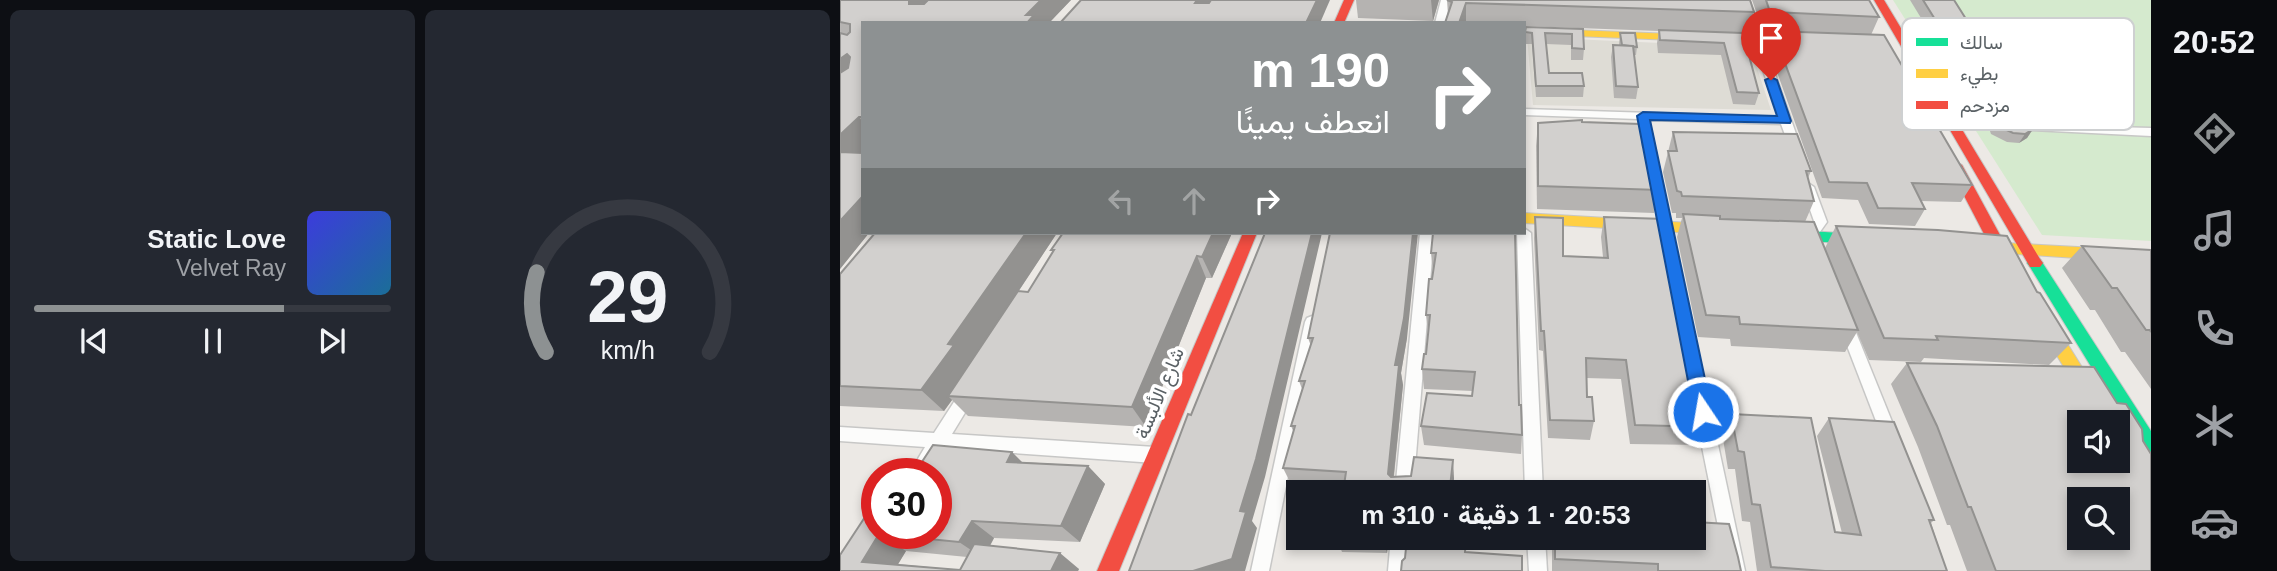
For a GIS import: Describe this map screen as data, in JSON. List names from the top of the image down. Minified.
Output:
{"streets":{"street":["شارع الألبسة"]},"legend":["سالك","بطيء","مزدحم"],"page":{"tabs":"20:52","turn":["190 m","انعطف يمينًا"],"song":["Static Love","Velvet Ray"],"limit":"30","trip":"20:53 · 1 دقيقة · 310 m","gauge":["29","km/h"]}}
